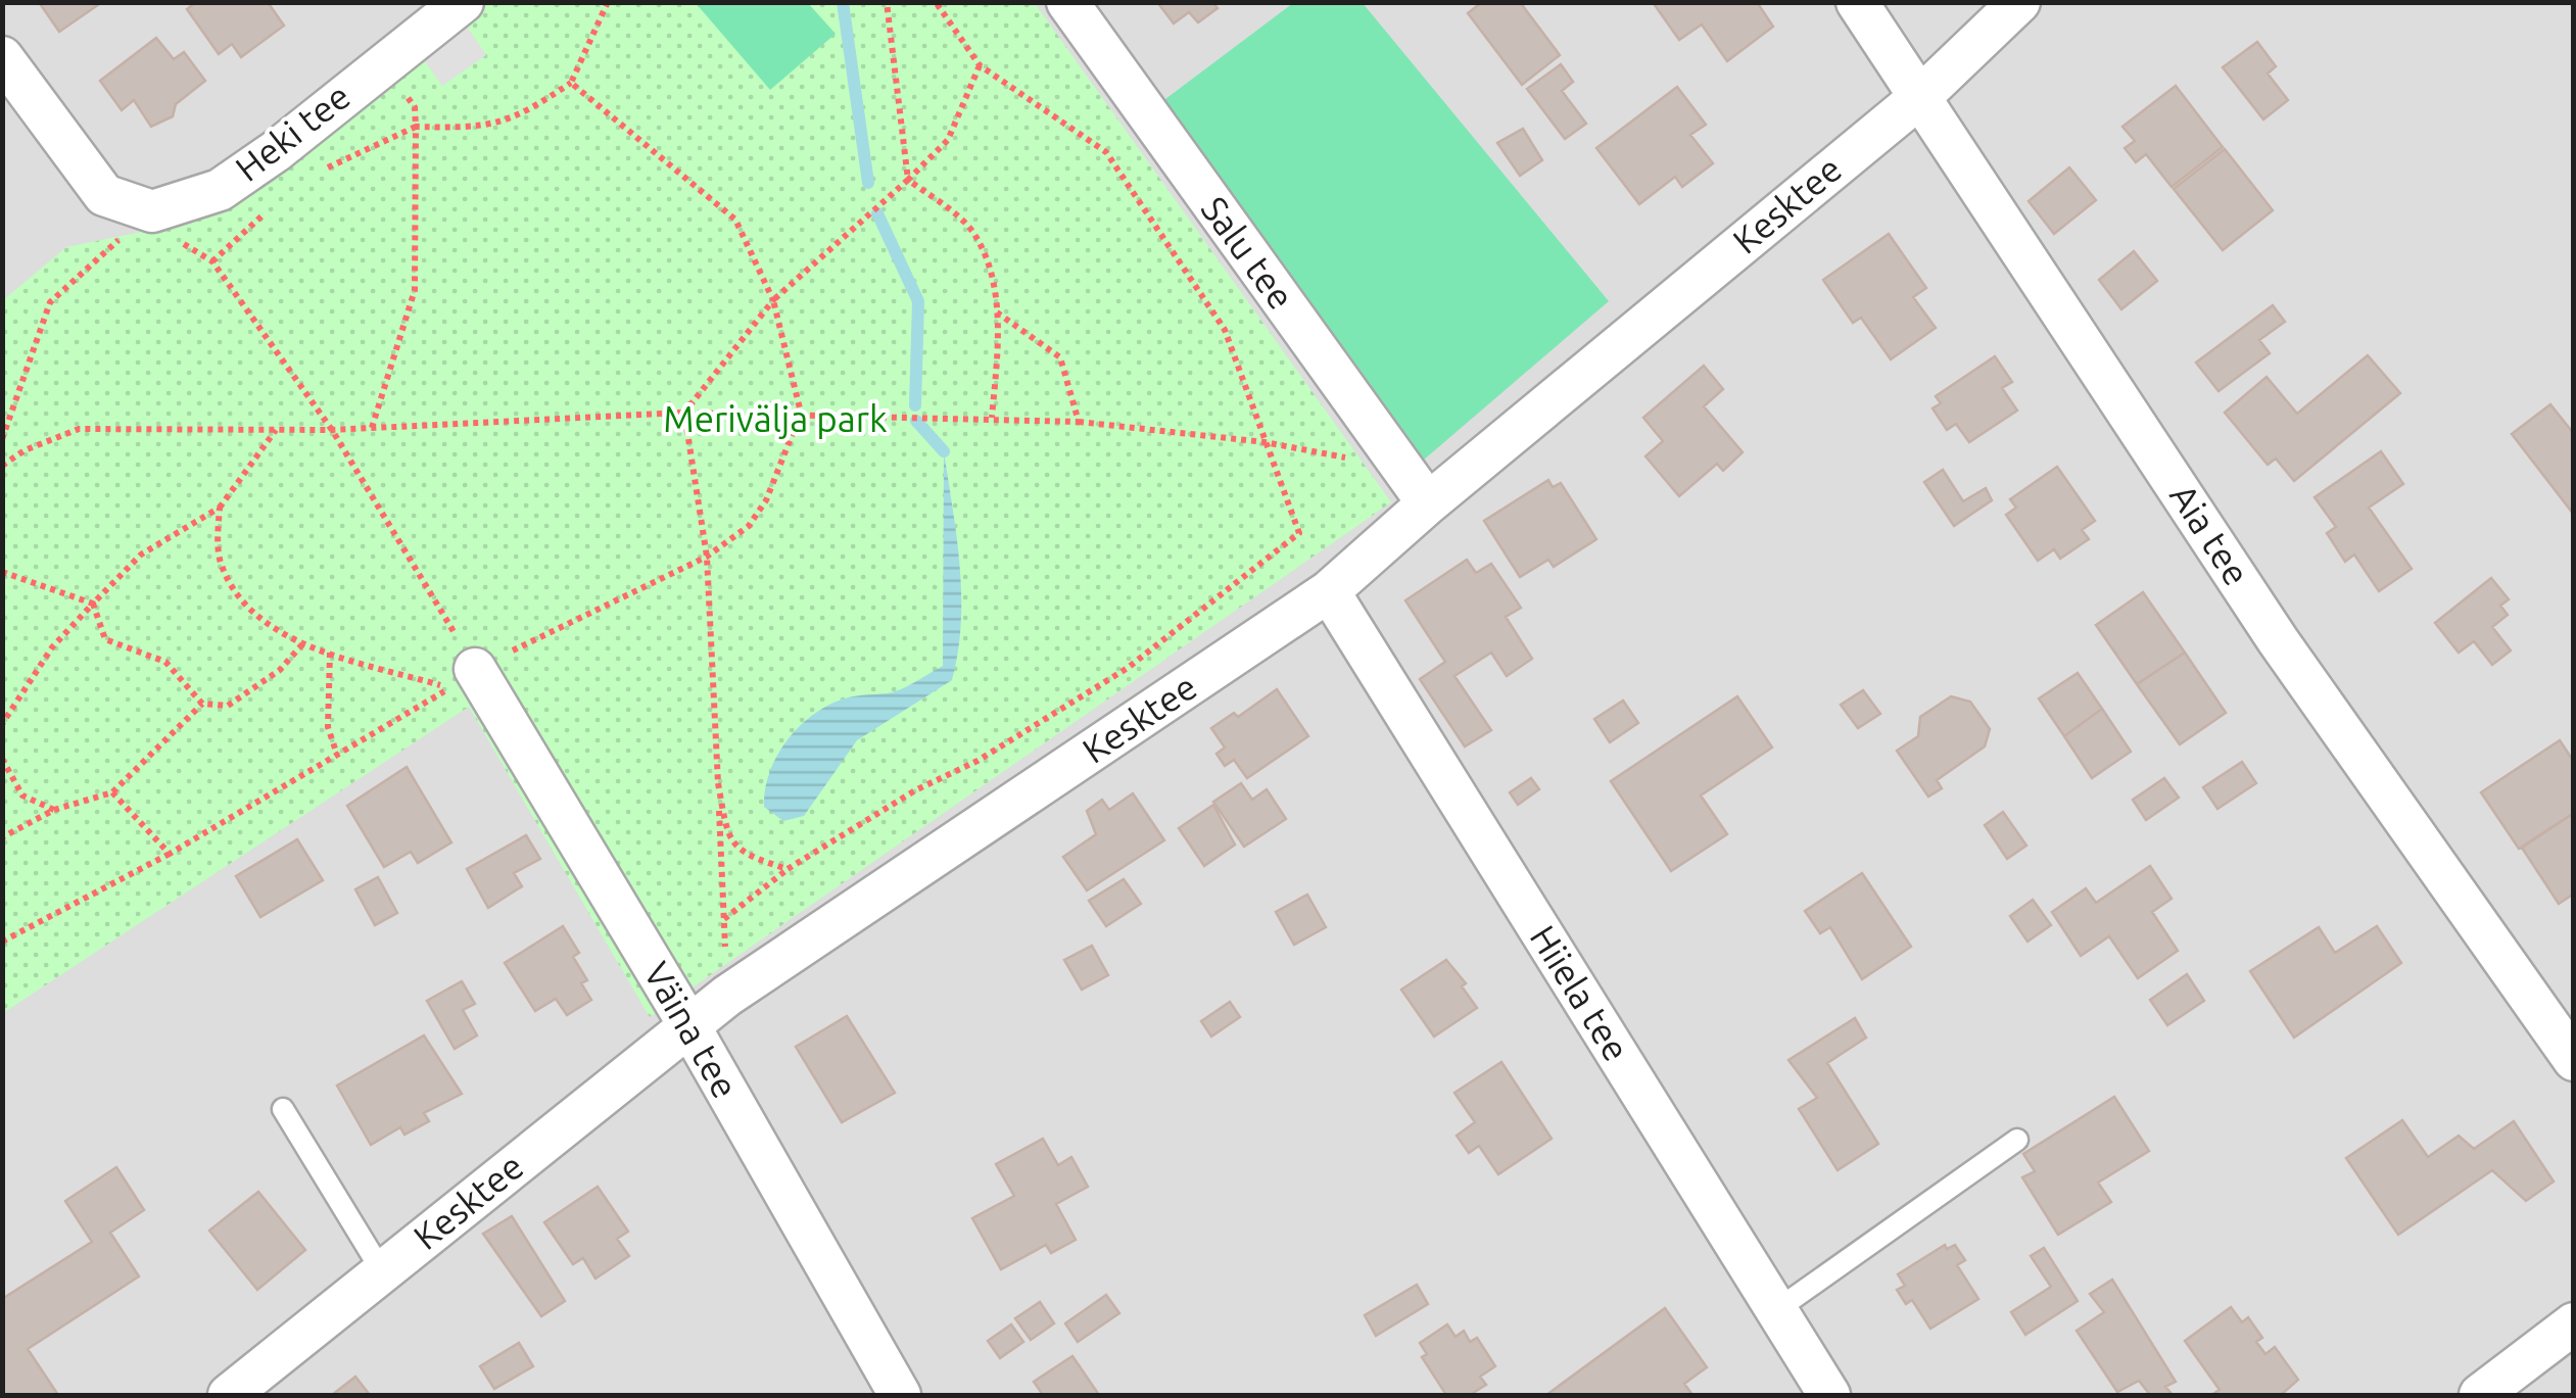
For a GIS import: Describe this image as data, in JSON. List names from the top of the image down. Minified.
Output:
{"streets":{"street":["Heki tee","Kesktee","Salu tee","Aia tee","Hiiela tee","Väina tee"]},"crossings":[["Kesktee","Salu tee"],["Kesktee","Aia tee"],["Kesktee","Hiiela tee"],["Kesktee","Väina tee"]],"parks":["Merivälja park"]}
